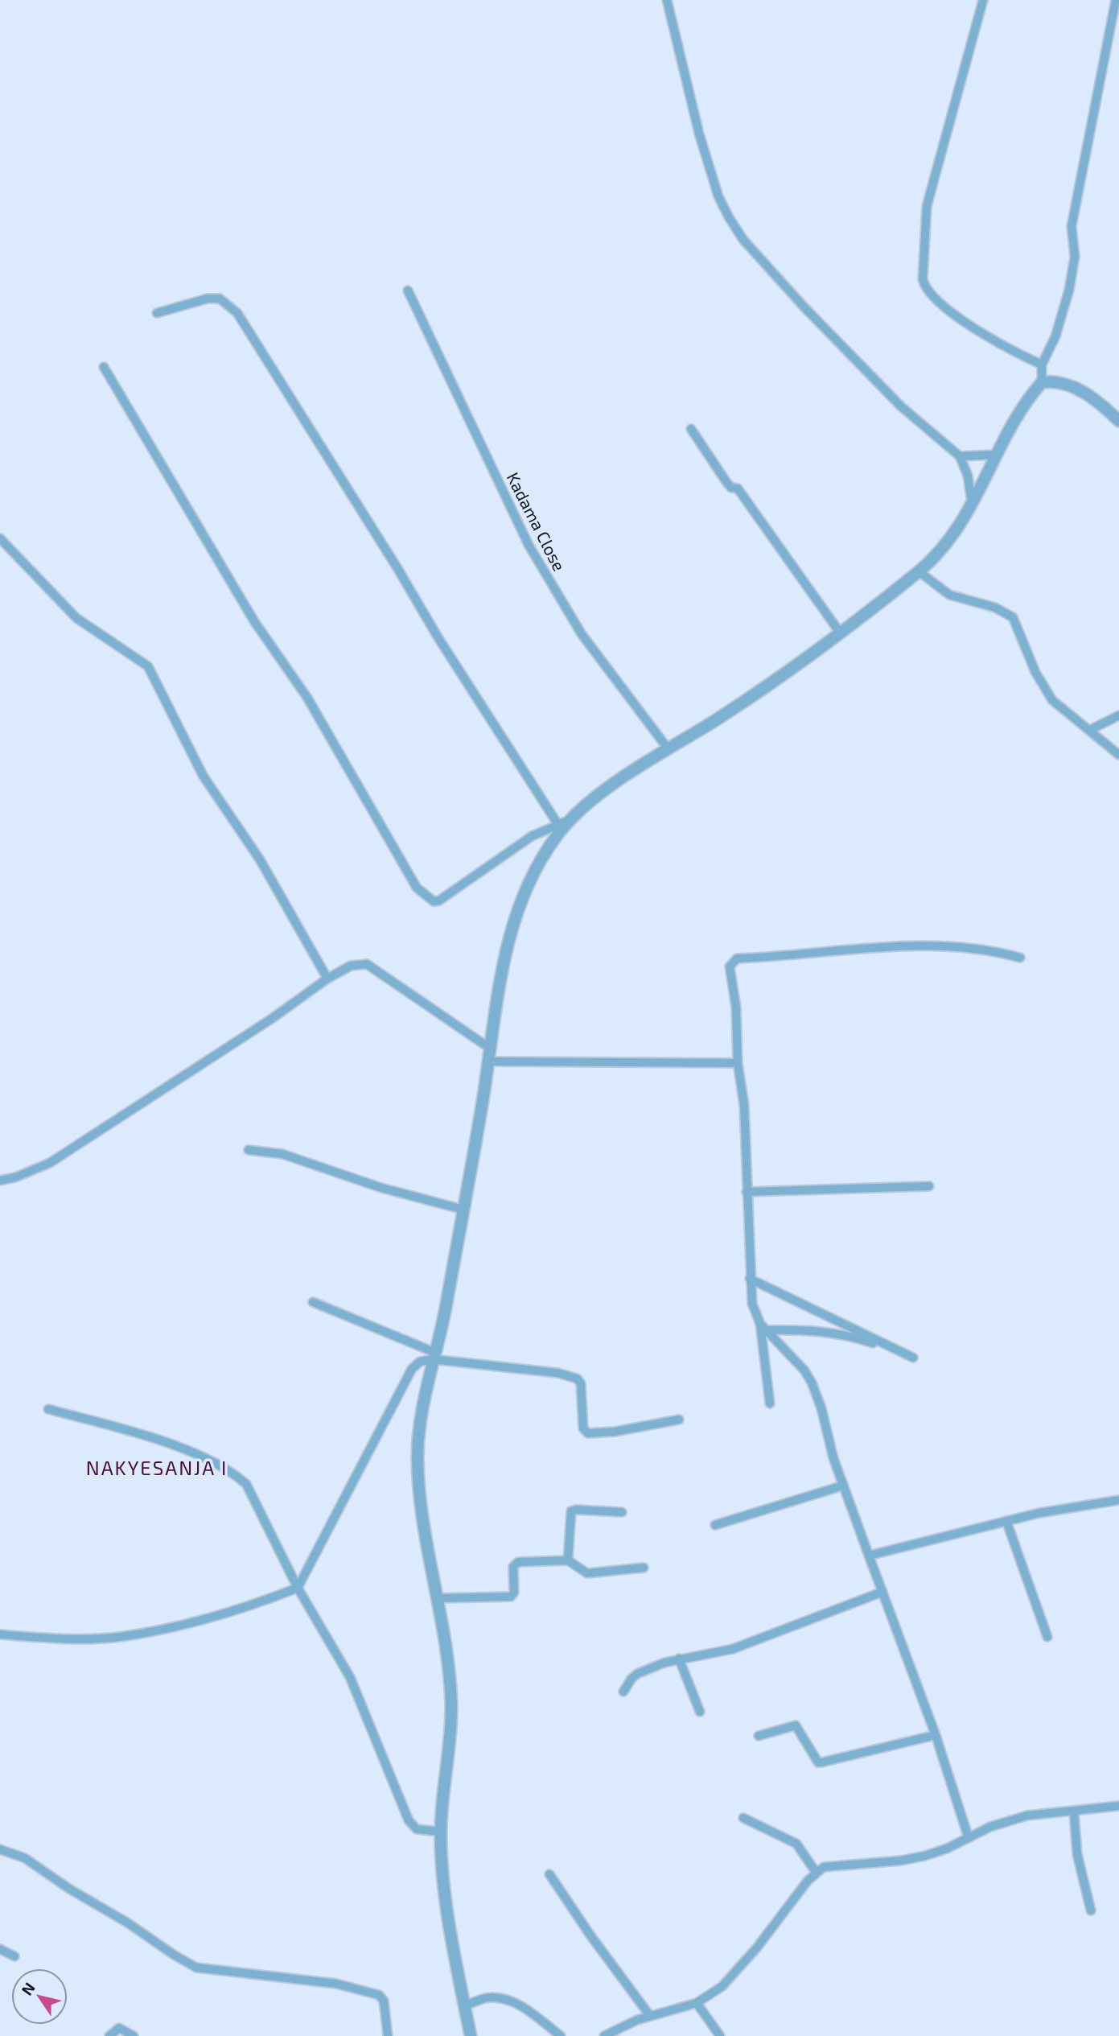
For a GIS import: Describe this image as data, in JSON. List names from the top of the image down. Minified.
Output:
{"streets":{"street":["Kadama Close"]},"districts":["NAKYESANJA I"],"north":"top left"}
